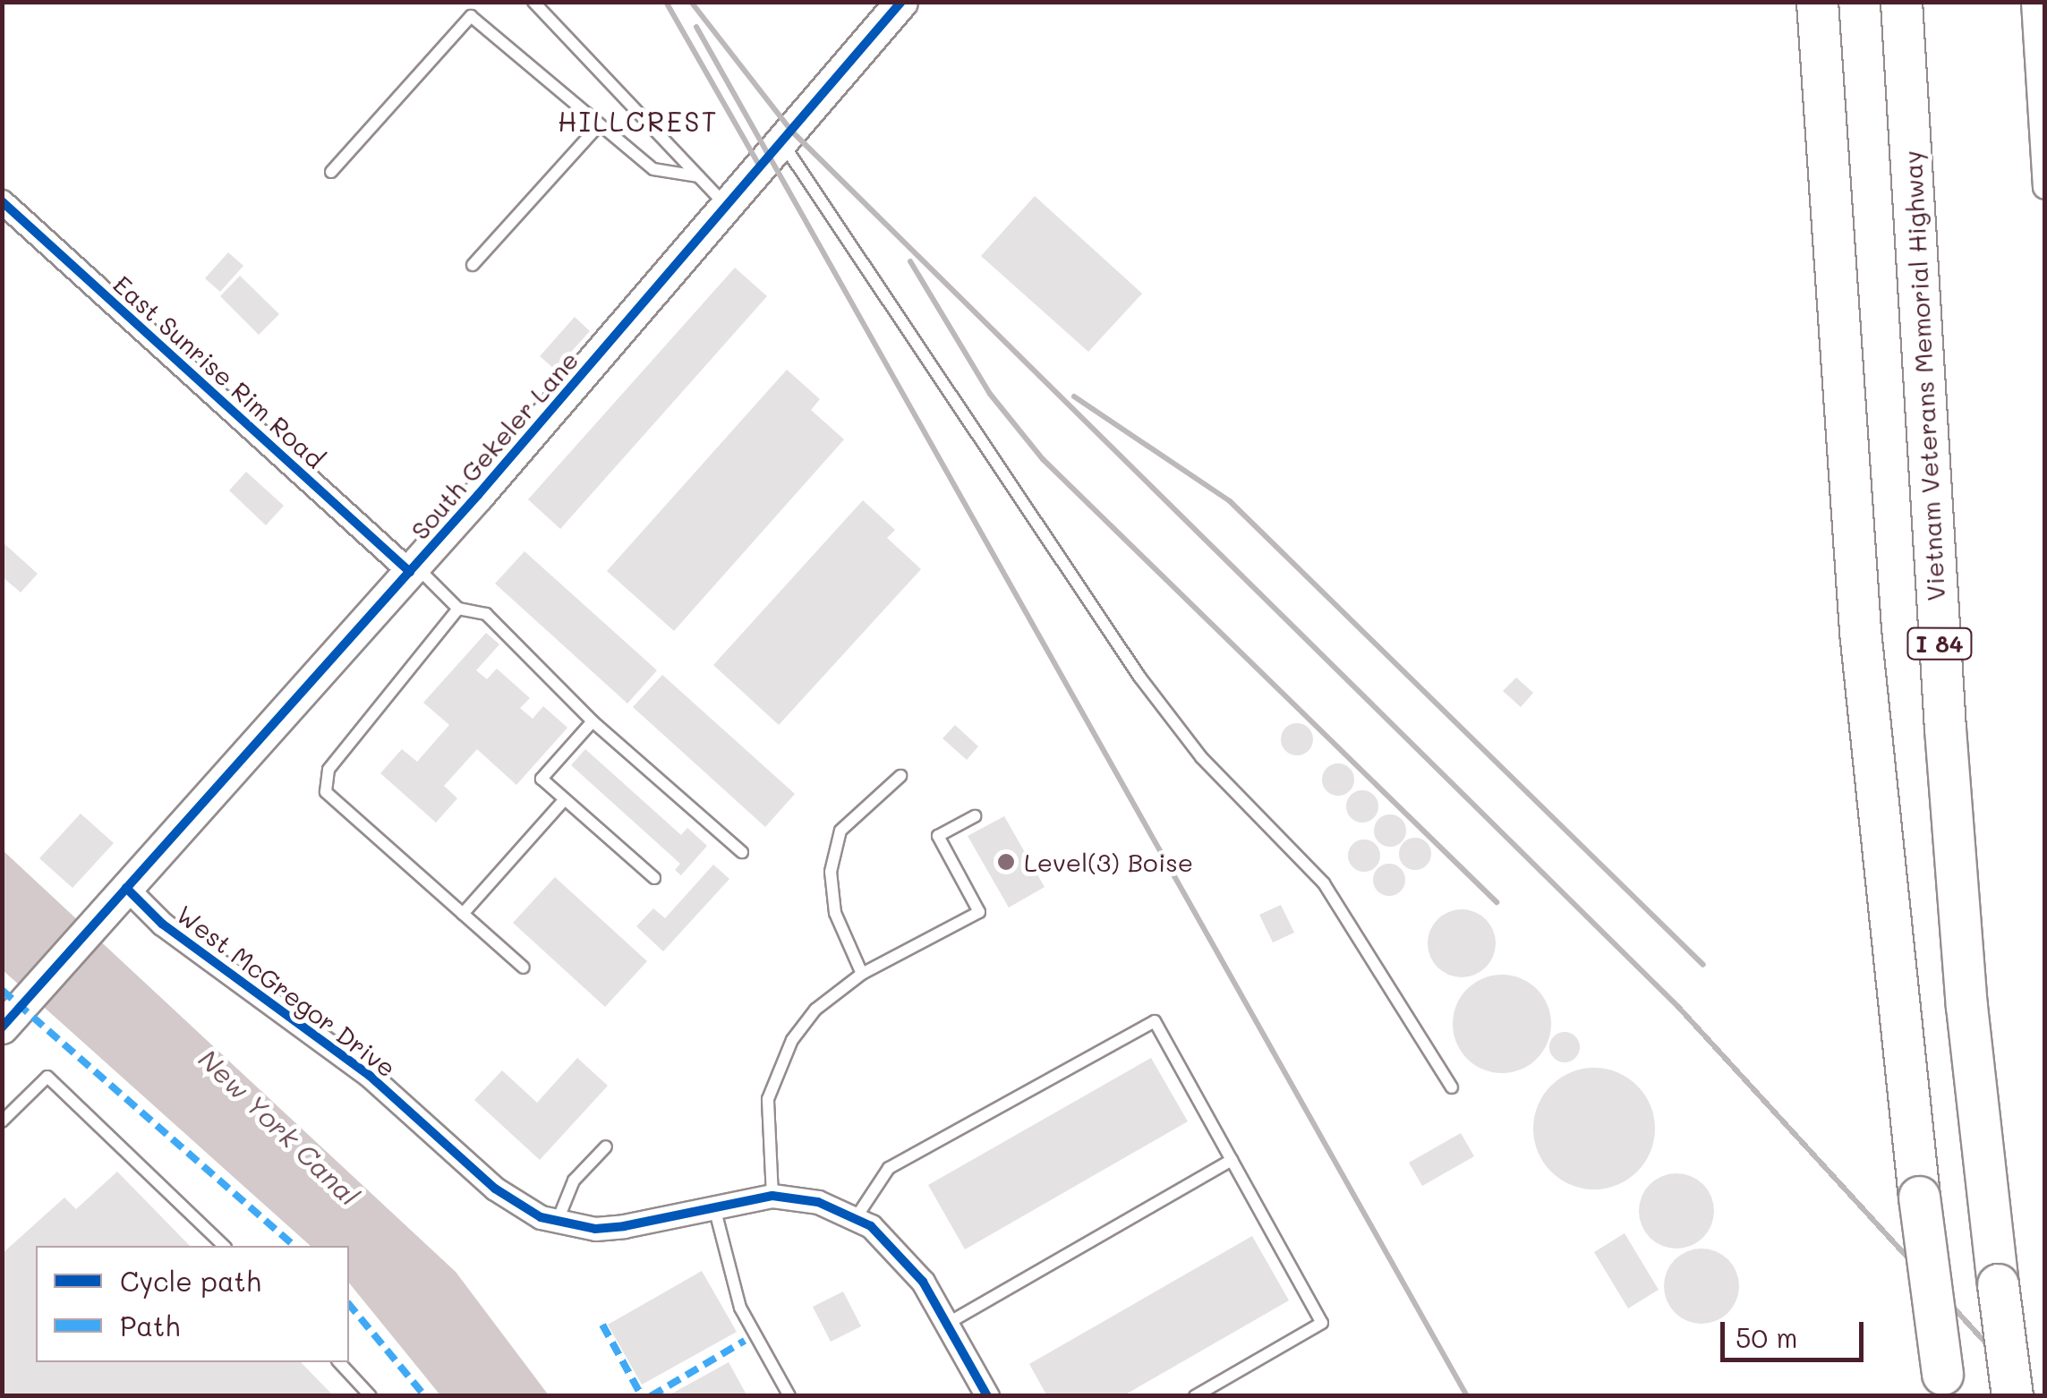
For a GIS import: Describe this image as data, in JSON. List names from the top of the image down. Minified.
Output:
{"streets":{"highway":["Vietnam Veterans Memorial Highway","I 84"],"street":["East Sunrise Rim Road","South Gekeler Lane","West McGregor Drive"]},"crossings":[["East Sunrise Rim Road","South Gekeler Lane"],["South Gekeler Lane","West McGregor Drive"]],"districts":["HILLCREST"],"water":["New York Canal"],"places":["Level(3) Boise"],"legend":["Cycle path","Path"],"scale_bar":"50 m"}
